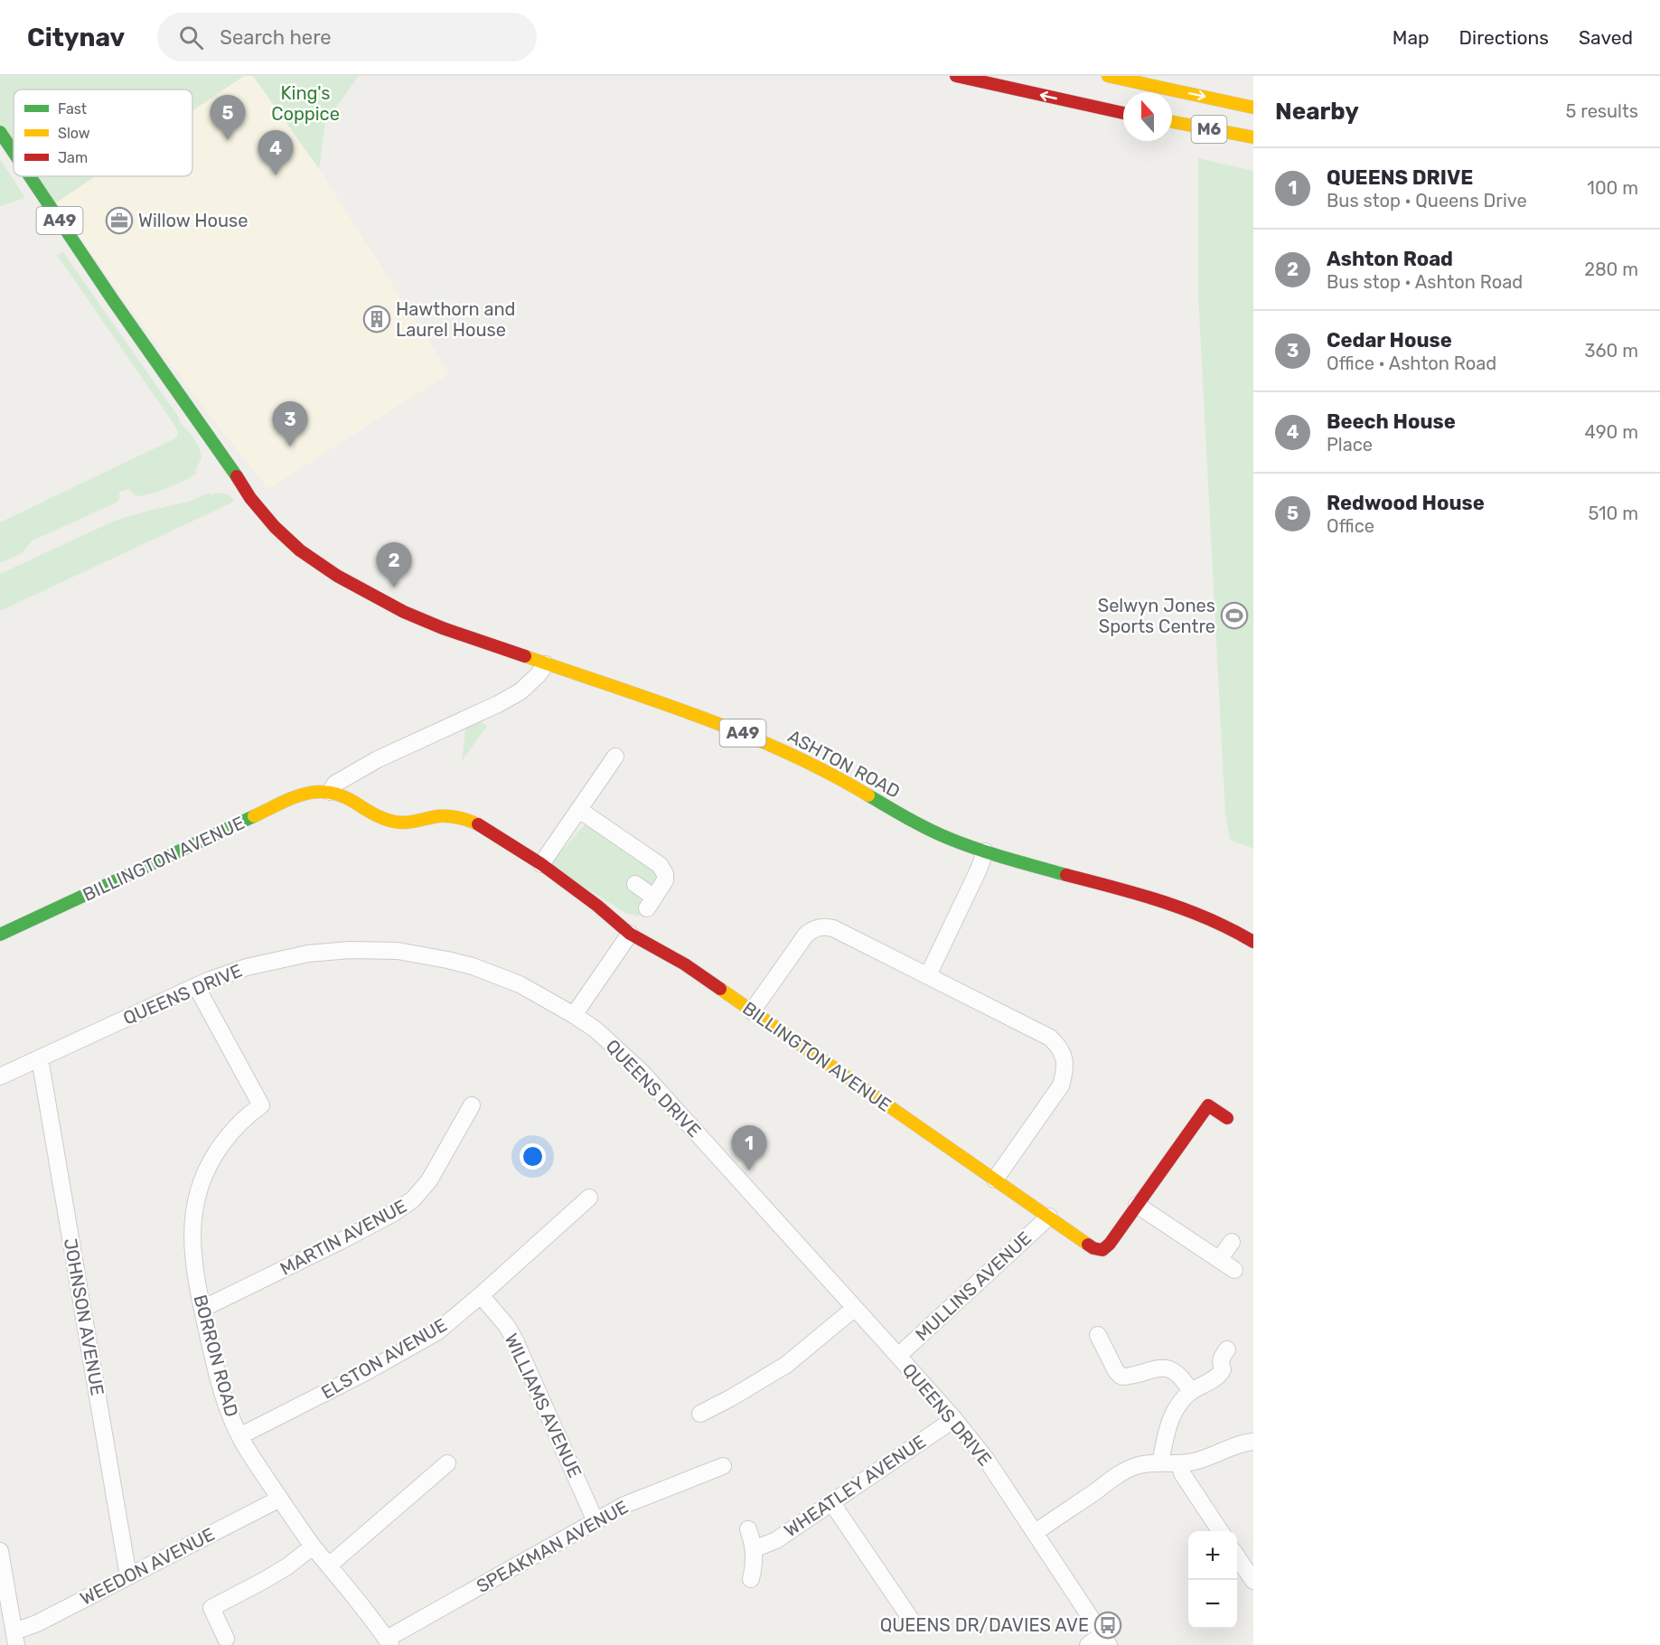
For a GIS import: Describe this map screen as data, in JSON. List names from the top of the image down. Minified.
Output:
{"streets":{"main road":["M6","A49","ASHTON ROAD","BILLINGTON AVENUE"],"street":["QUEENS DRIVE","MARTIN AVENUE","MULLINS AVENUE","JOHNSON AVENUE","BORRON ROAD","ELSTON AVENUE","WILLIAMS AVENUE","WHEATLEY AVENUE","SPEAKMAN AVENUE","WEEDON AVENUE"]},"crossings":[["BILLINGTON AVENUE","MULLINS AVENUE"],["QUEENS DRIVE","MULLINS AVENUE"],["QUEENS DRIVE","JOHNSON AVENUE"],["QUEENS DRIVE","BORRON ROAD"],["QUEENS DRIVE","WHEATLEY AVENUE"],["MARTIN AVENUE","BORRON ROAD"],["JOHNSON AVENUE","WEEDON AVENUE"],["BORRON ROAD","ELSTON AVENUE"],["BORRON ROAD","SPEAKMAN AVENUE"],["BORRON ROAD","WEEDON AVENUE"],["ELSTON AVENUE","WILLIAMS AVENUE"],["WILLIAMS AVENUE","SPEAKMAN AVENUE"]],"parks":["King's Coppice"],"places":{"office":["Willow House"],"building":["Hawthorn and Laurel House"],"sports":["Selwyn Jones Sports Centre"],"bus stop":["QUEENS DR/DAVIES AVE"]},"legend":["Fast","Slow","Jam"],"north":"top","page":{"header":"Citynav","search":"Search here","nav":["Map","Directions","Saved"],"heading":["Nearby","5 results"],"pins":["5","4","3","2","1"],"list":[{"mark":"1","name":"QUEENS DRIVE","note":"Bus stop · Queens Drive","value":"100 m"},{"mark":"2","name":"Ashton Road","note":"Bus stop · Ashton Road","value":"280 m"},{"mark":"3","name":"Cedar House","note":"Office · Ashton Road","value":"360 m"},{"mark":"4","name":"Beech House","note":"Place","value":"490 m"},{"mark":"5","name":"Redwood House","note":"Office","value":"510 m"}],"map_buttons":["+","−"]}}
